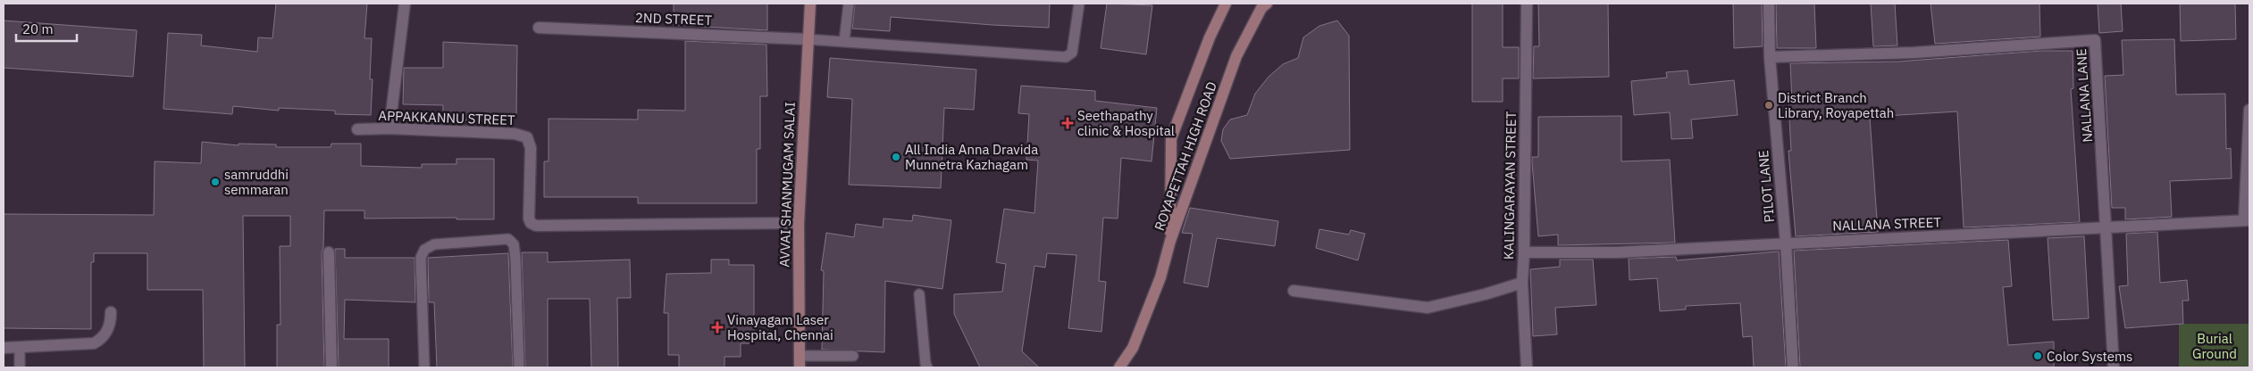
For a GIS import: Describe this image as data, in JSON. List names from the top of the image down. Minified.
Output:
{"streets":{"main road":["ROYAPETTAH HIGH ROAD","AVVAI SHANMUGAM SALAI"],"street":["2ND STREET","NALLANA LANE","APPAKKANNU STREET","KALINGARAYAN STREET","PILOT LANE","NALLANA STREET"]},"crossings":[["2ND STREET","AVVAI SHANMUGAM SALAI"],["NALLANA LANE","PILOT LANE"],["NALLANA LANE","NALLANA STREET"],["APPAKKANNU STREET","AVVAI SHANMUGAM SALAI"],["KALINGARAYAN STREET","NALLANA STREET"],["PILOT LANE","NALLANA STREET"]],"parks":["Burial Ground"],"places":{"other":["District Branch Library, Royapettah","All India Anna Dravida Munnetra Kazhagam","samruddhi semmaran","Color Systems"],"health":["Seethapathy clinic & Hospital","Vinayagam Laser Hospital, Chennai"]},"scale_bar":"20 m"}
